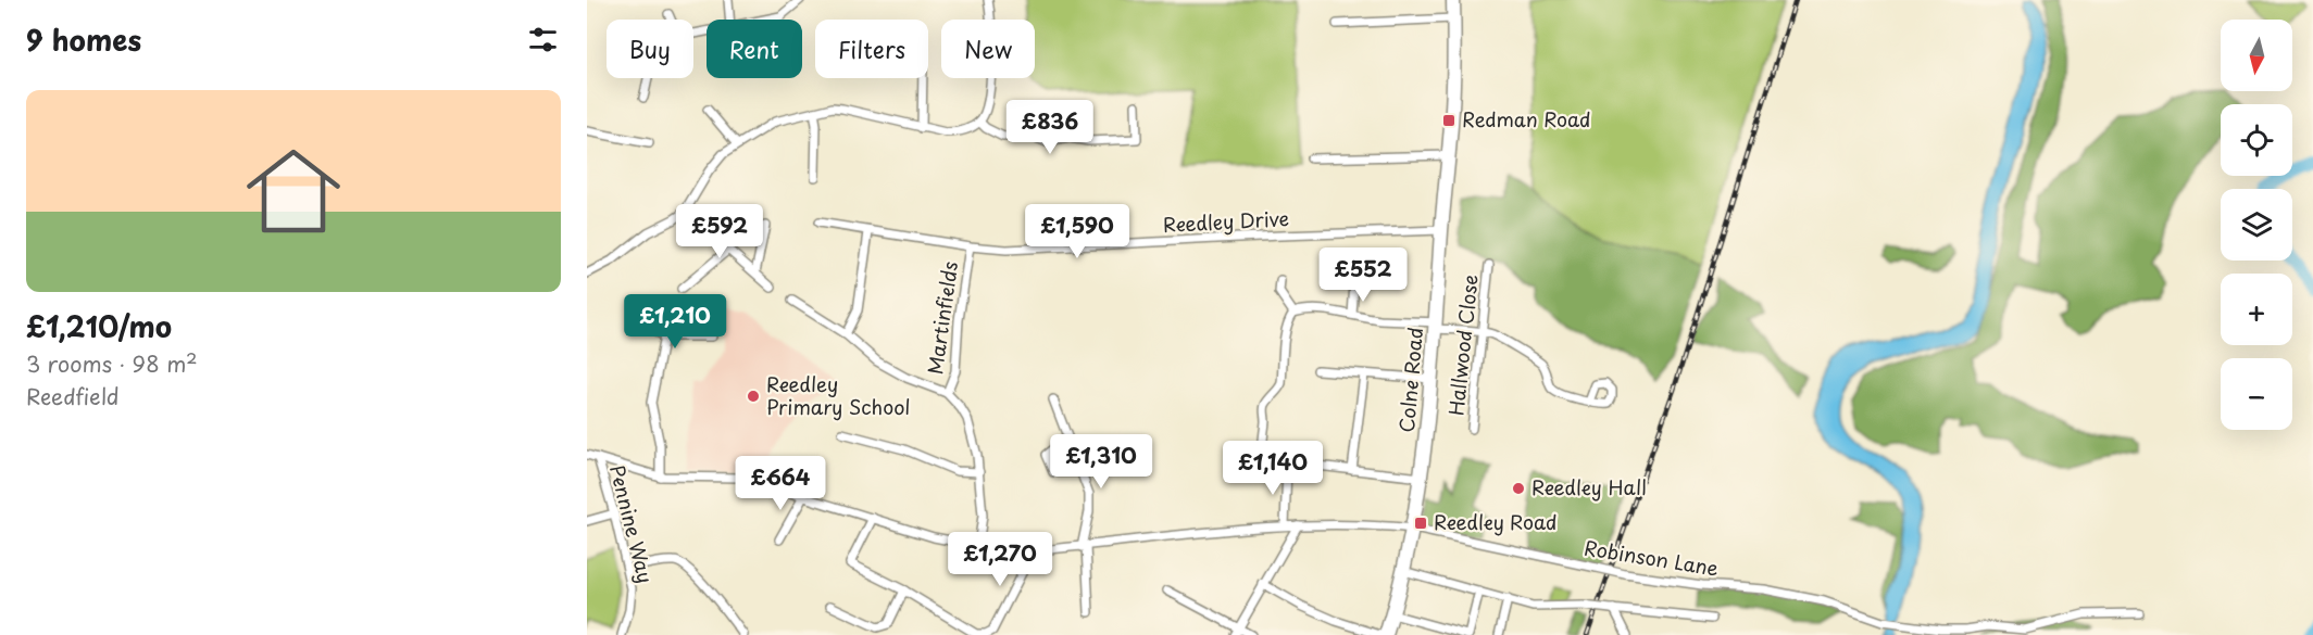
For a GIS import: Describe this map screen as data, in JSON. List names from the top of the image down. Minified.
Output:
{"streets":{"highway":["Colne Road"],"street":["Reedley Drive","Martinfields","Hallwood Close","Pennine Way","Robinson Lane"]},"crossings":[["Reedley Drive","Martinfields"],["Reedley Drive","Colne Road"],["Colne Road","Robinson Lane"]],"places":{"transit":["Redman Road","Reedley Road"],"other":["Reedley Primary School","Reedley Hall"]},"north":"bottom","page":{"heading":"9 homes","map_buttons":["+","−"],"chip":["Buy","Rent","Filters","New"],"list":[{"name":"£1,210/mo","note":"3 rooms · 98 m² · Reedfield"}],"price":["£836","£592","£1,590","£552","£1,210","£1,310","£1,140","£664","£1,270"]}}
